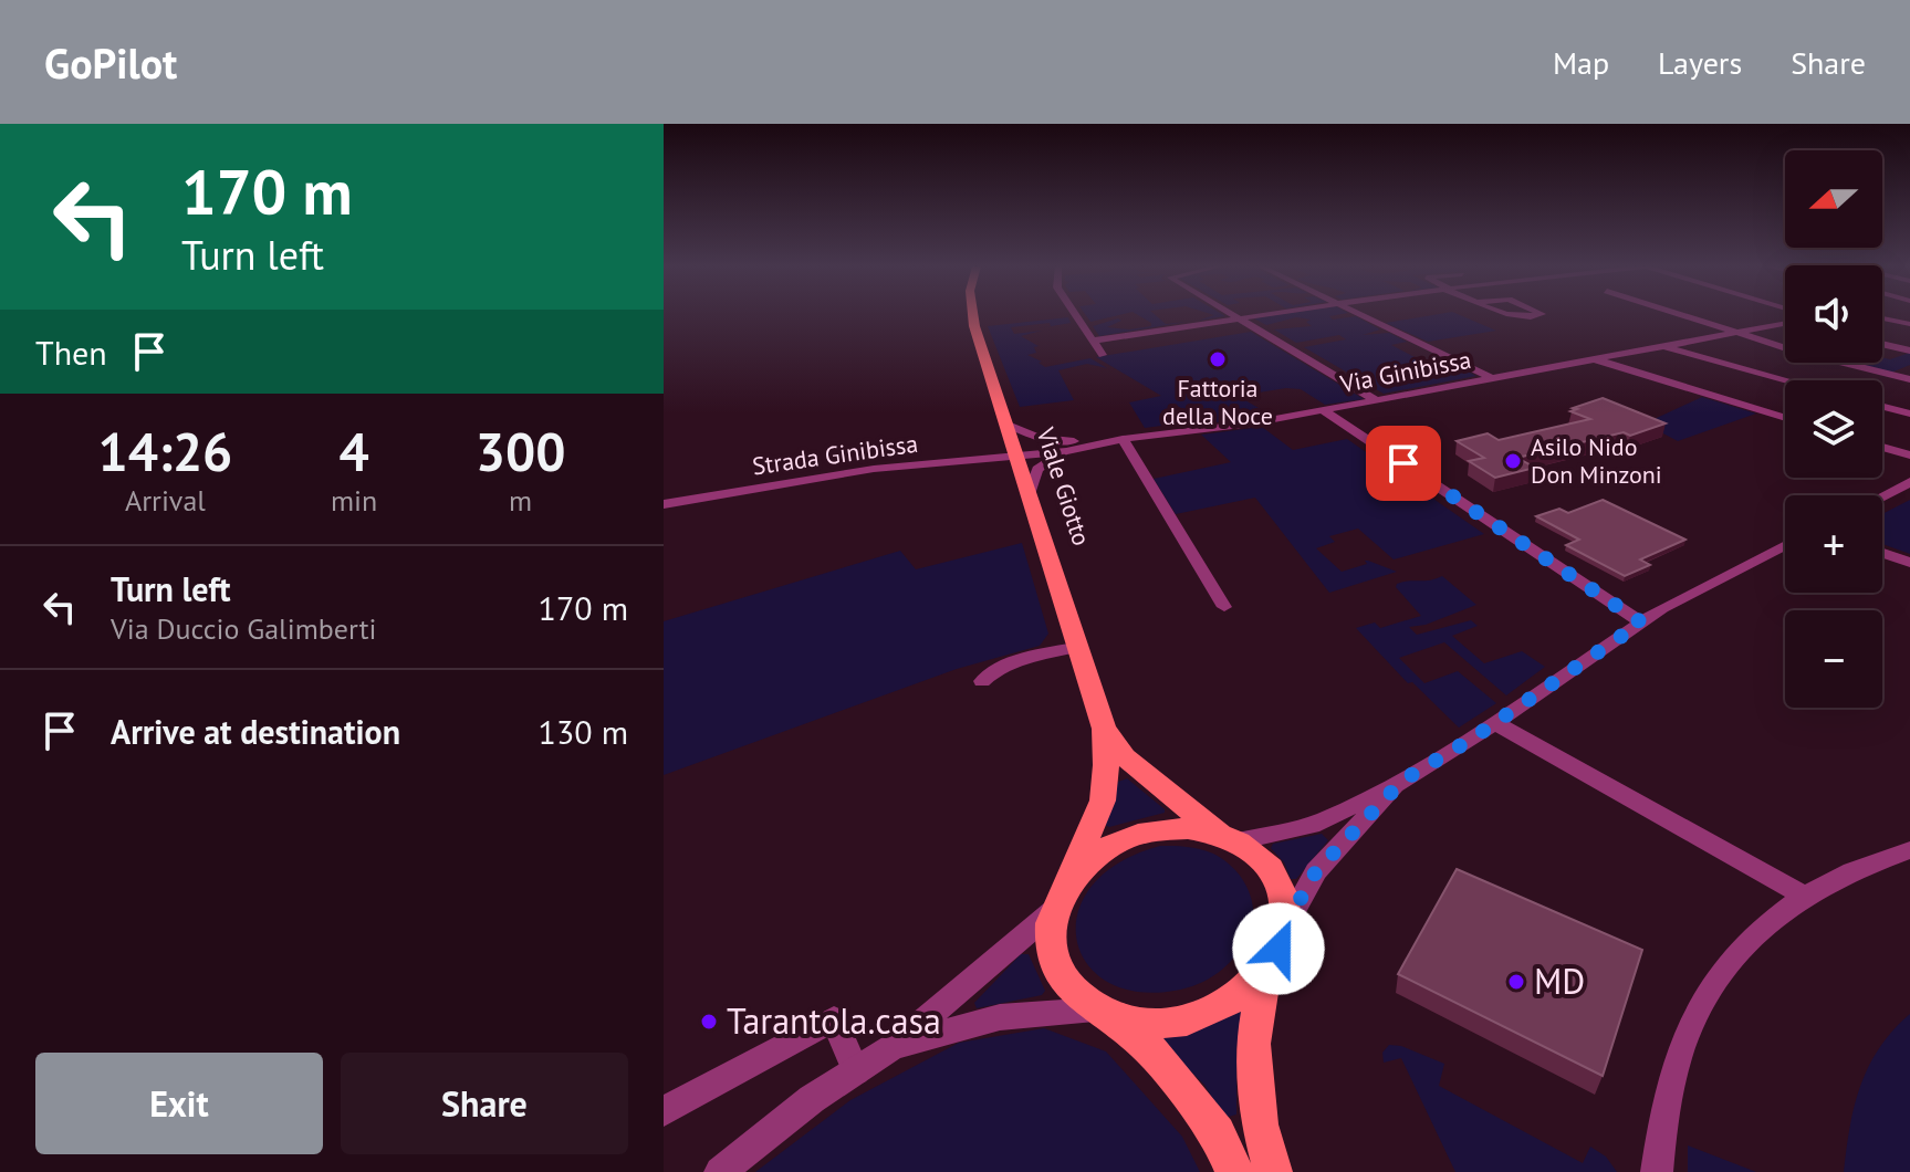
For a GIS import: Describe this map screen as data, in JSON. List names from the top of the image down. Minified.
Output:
{"streets":{"main road":["Viale Giotto"],"street":["Via Ginibissa","Strada Ginibissa"]},"crossings":[["Via Ginibissa","Strada Ginibissa"],["Via Ginibissa","Viale Giotto"],["Strada Ginibissa","Viale Giotto"]],"places":["Fattoria della Noce","Asilo Nido Don Minzoni","MD","Tarantola.casa"],"north":"left","page":{"header":"GoPilot","nav":["Map","Layers","Share"],"turn":["170 m","Turn left"],"map_buttons":["+","−"],"then":"Then","eta":["14:26","Arrival","4","min","300","m"],"list":[{"name":"Turn left","note":"Via Duccio Galimberti","value":"170 m"},{"name":"Arrive at destination","value":"130 m"}],"buttons":["Exit","Share"]}}
